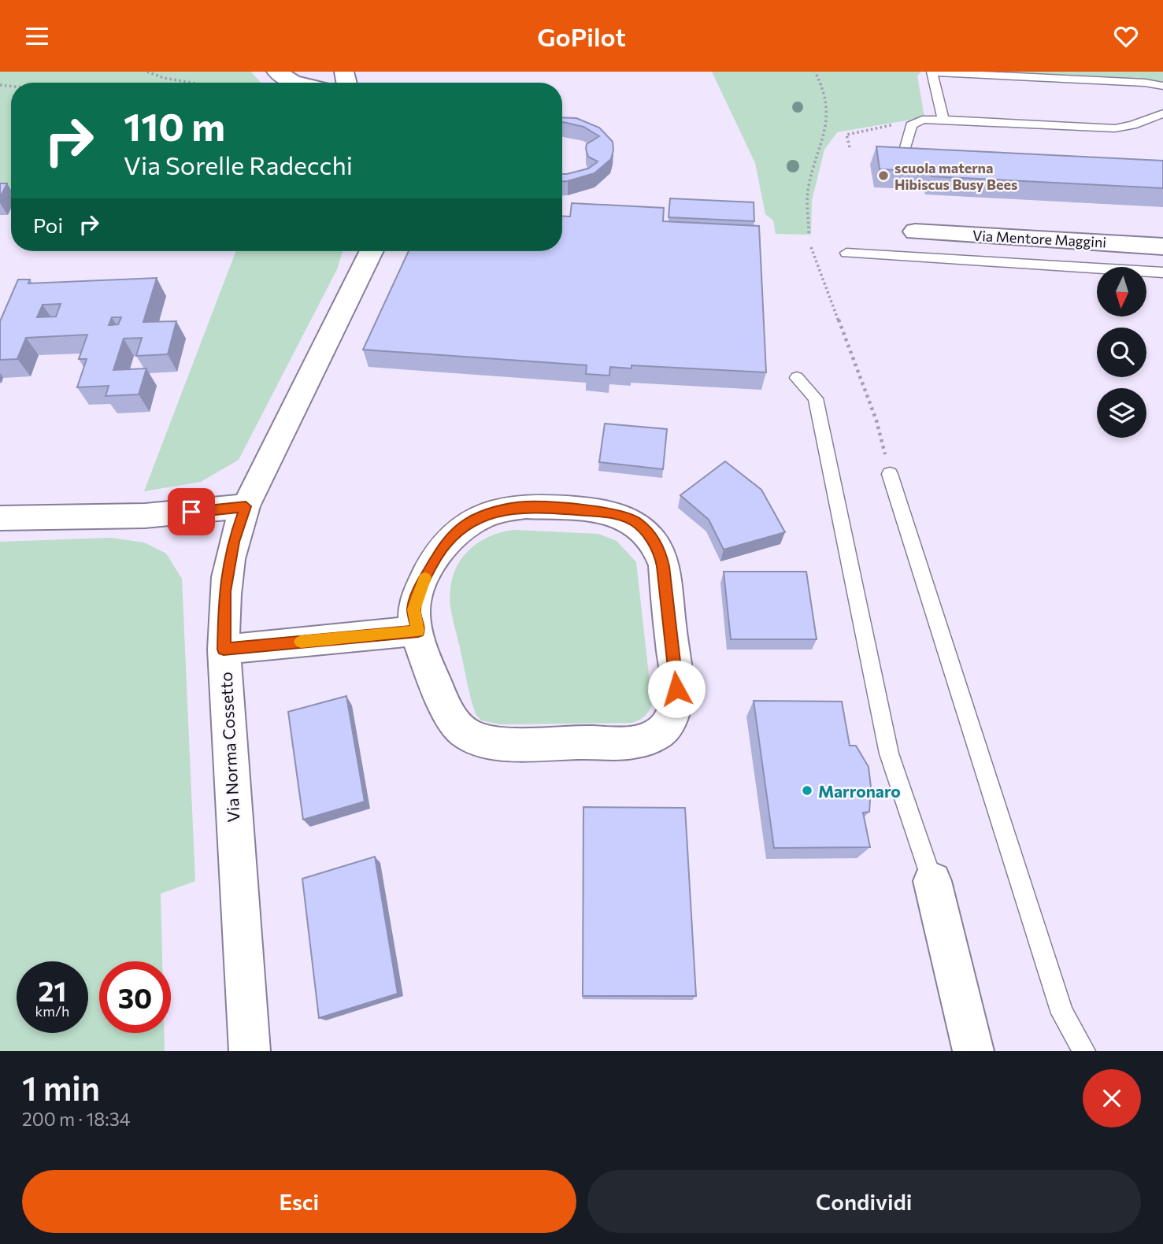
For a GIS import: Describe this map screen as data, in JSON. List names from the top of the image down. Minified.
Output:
{"streets":{"street":["Via Mentore Maggini","Via Norma Cossetto"]},"places":["scuola materna Hibiscus Busy Bees","Marronaro"],"north":"bottom","page":{"header":"GoPilot","turn":["110 m","Via Sorelle Radecchi"],"then":"Poi","speed":"21 km/h","limit":"30","heading":["1 min","200 m · 18:34"],"buttons":["Esci","Condividi"]}}
